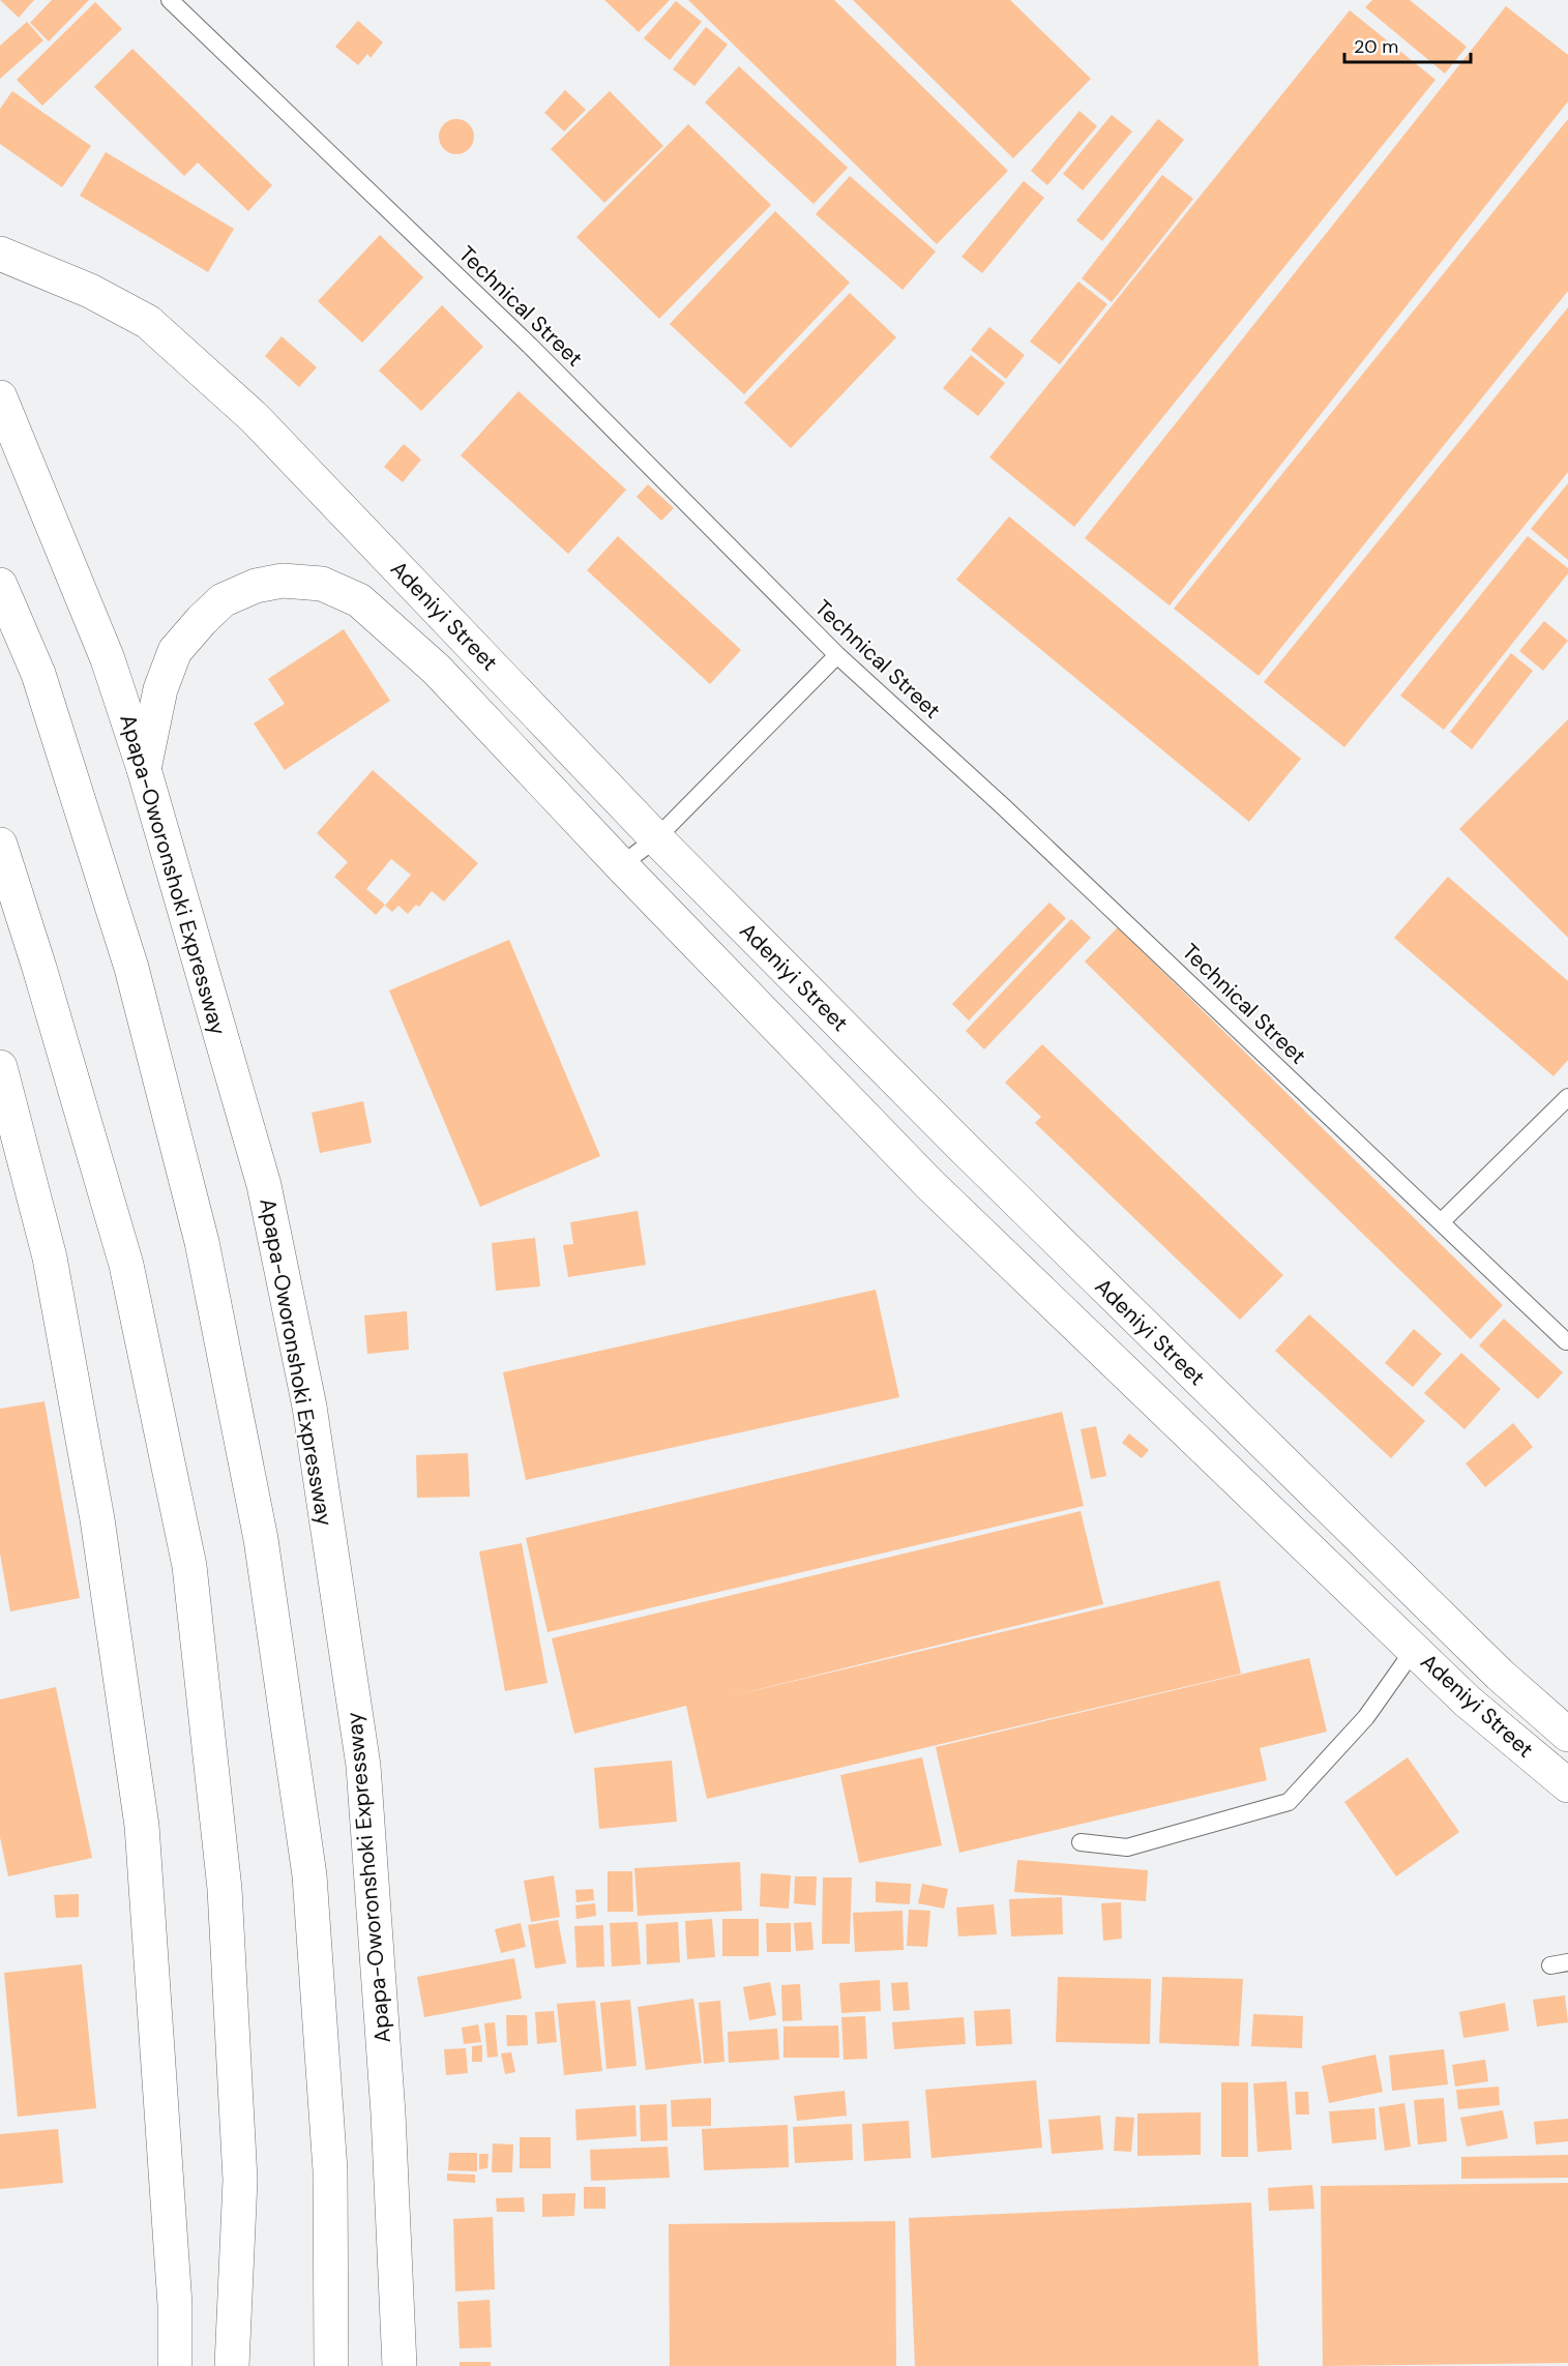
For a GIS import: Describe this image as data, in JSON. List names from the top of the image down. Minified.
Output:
{"streets":{"main road":["Adeniyi Street","Apapa-Oworonshoki Expressway"],"lane":["Technical Street"]},"crossings":[["Adeniyi Street","Apapa-Oworonshoki Expressway"]],"scale_bar":"20 m"}
